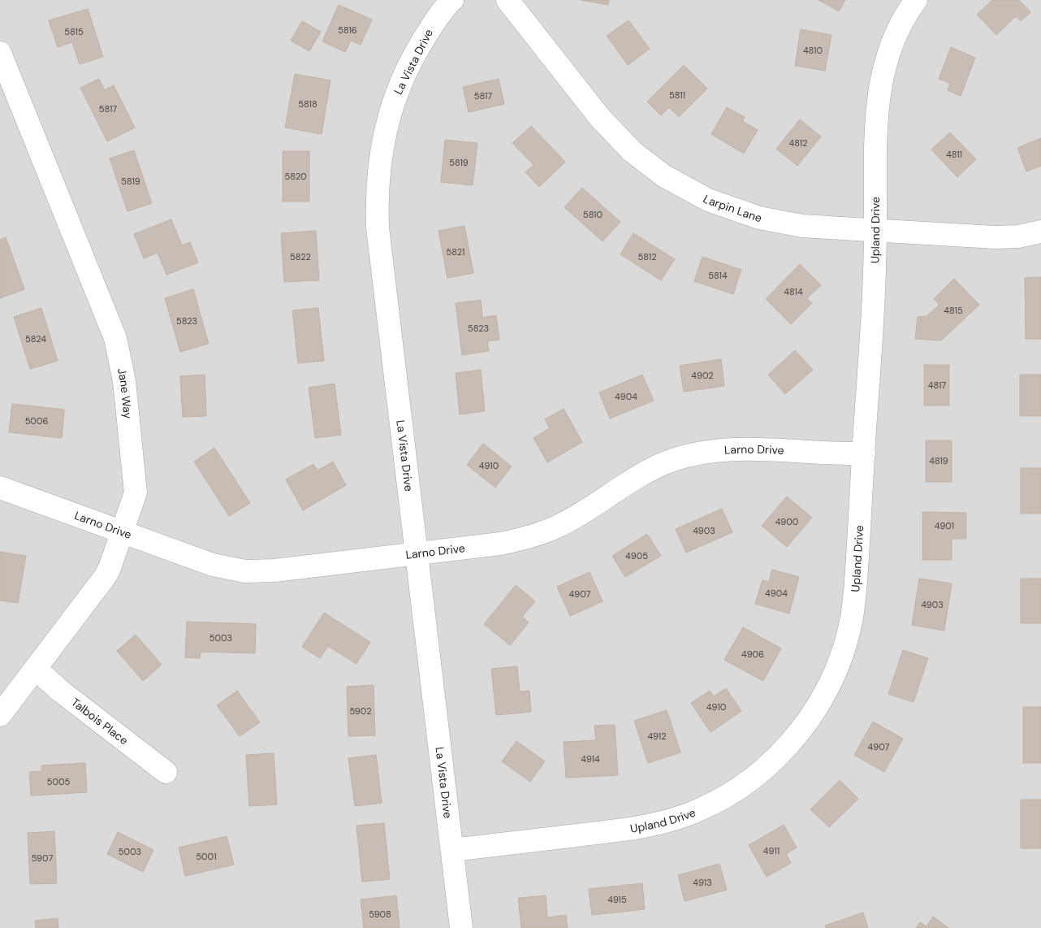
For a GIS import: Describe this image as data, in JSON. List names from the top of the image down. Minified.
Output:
{"streets":{"street":["La Vista Drive","Larpin Lane","Upland Drive","Jane Way","Larno Drive","Talbois Place"]},"crossings":[["La Vista Drive","Upland Drive"],["La Vista Drive","Larno Drive"],["Larpin Lane","Upland Drive"],["Upland Drive","Larno Drive"],["Jane Way","Larno Drive"],["Jane Way","Talbois Place"]],"house_numbers":["5816","5815","4810","5811","5817","5818","5817","4812","4811","5819","5820","5819","5810","5821","5822","5812","5814","4814","4815","5823","5823","5824","4902","4817","4904","5006","4819","4910","4900","4901","4903","4905","4904","4907","4903","5003","4906","4910","5902","4912","4907","4914","5005","4911","5003","5001","5907","4913","4915","5908"]}
